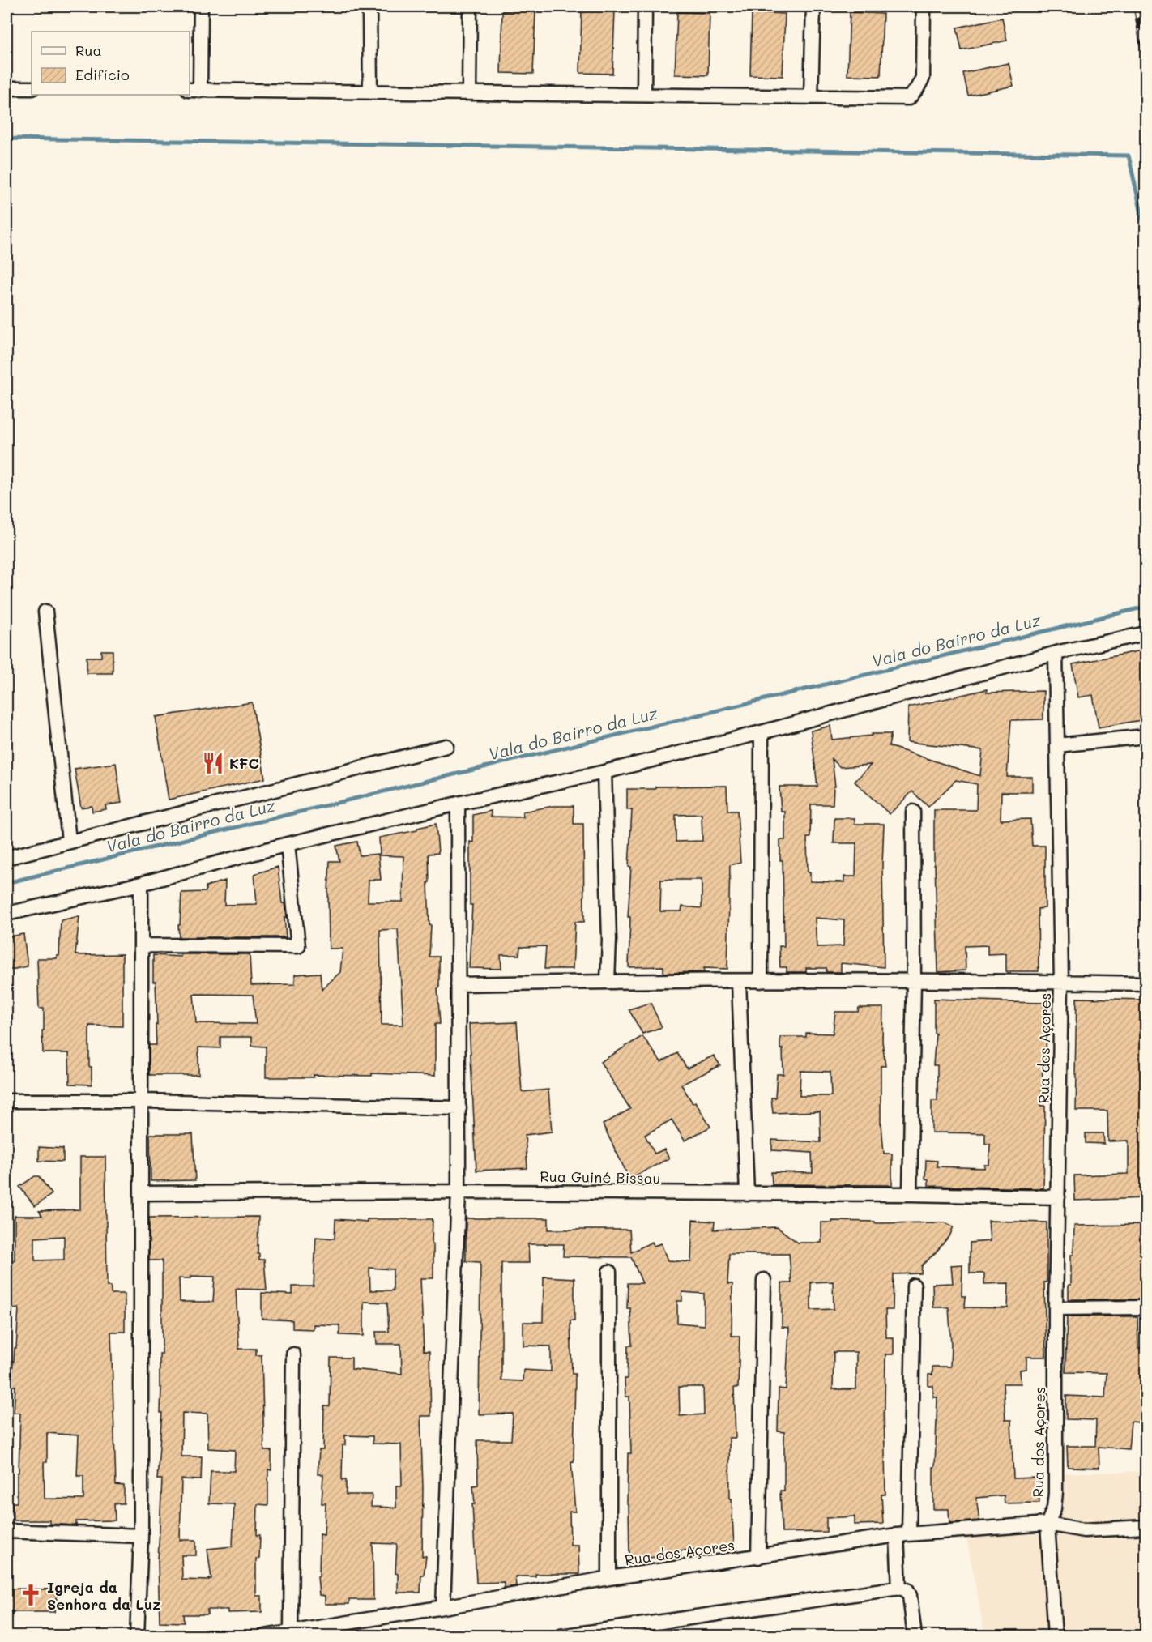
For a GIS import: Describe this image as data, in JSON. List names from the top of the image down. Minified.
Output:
{"streets":{"street":["Rua dos Açores","Rua Guiné Bissau"]},"crossings":[["Rua dos Açores","Rua Guiné Bissau"]],"water":["Vala do Bairro da Luz"],"places":{"restaurant":["KFC"],"church":["Igreja da Senhora da Luz"]},"legend":["Rua","Edifício"]}
